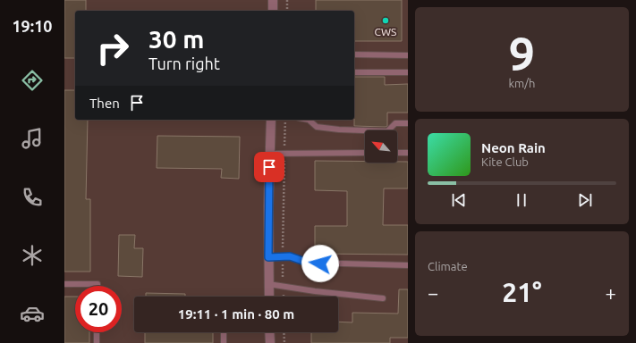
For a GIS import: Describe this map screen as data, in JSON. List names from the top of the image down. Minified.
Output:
{"places":["CWS"],"north":"top left","page":{"tabs":"19:10","tile":[["9","km/h"],"Climate"],"turn":["30 m","Turn right"],"then":"Then","song":["Neon Rain","Kite Club"],"heat":["−","21°","+"],"limit":"20","trip":"19:11 · 1 min · 80 m"}}
